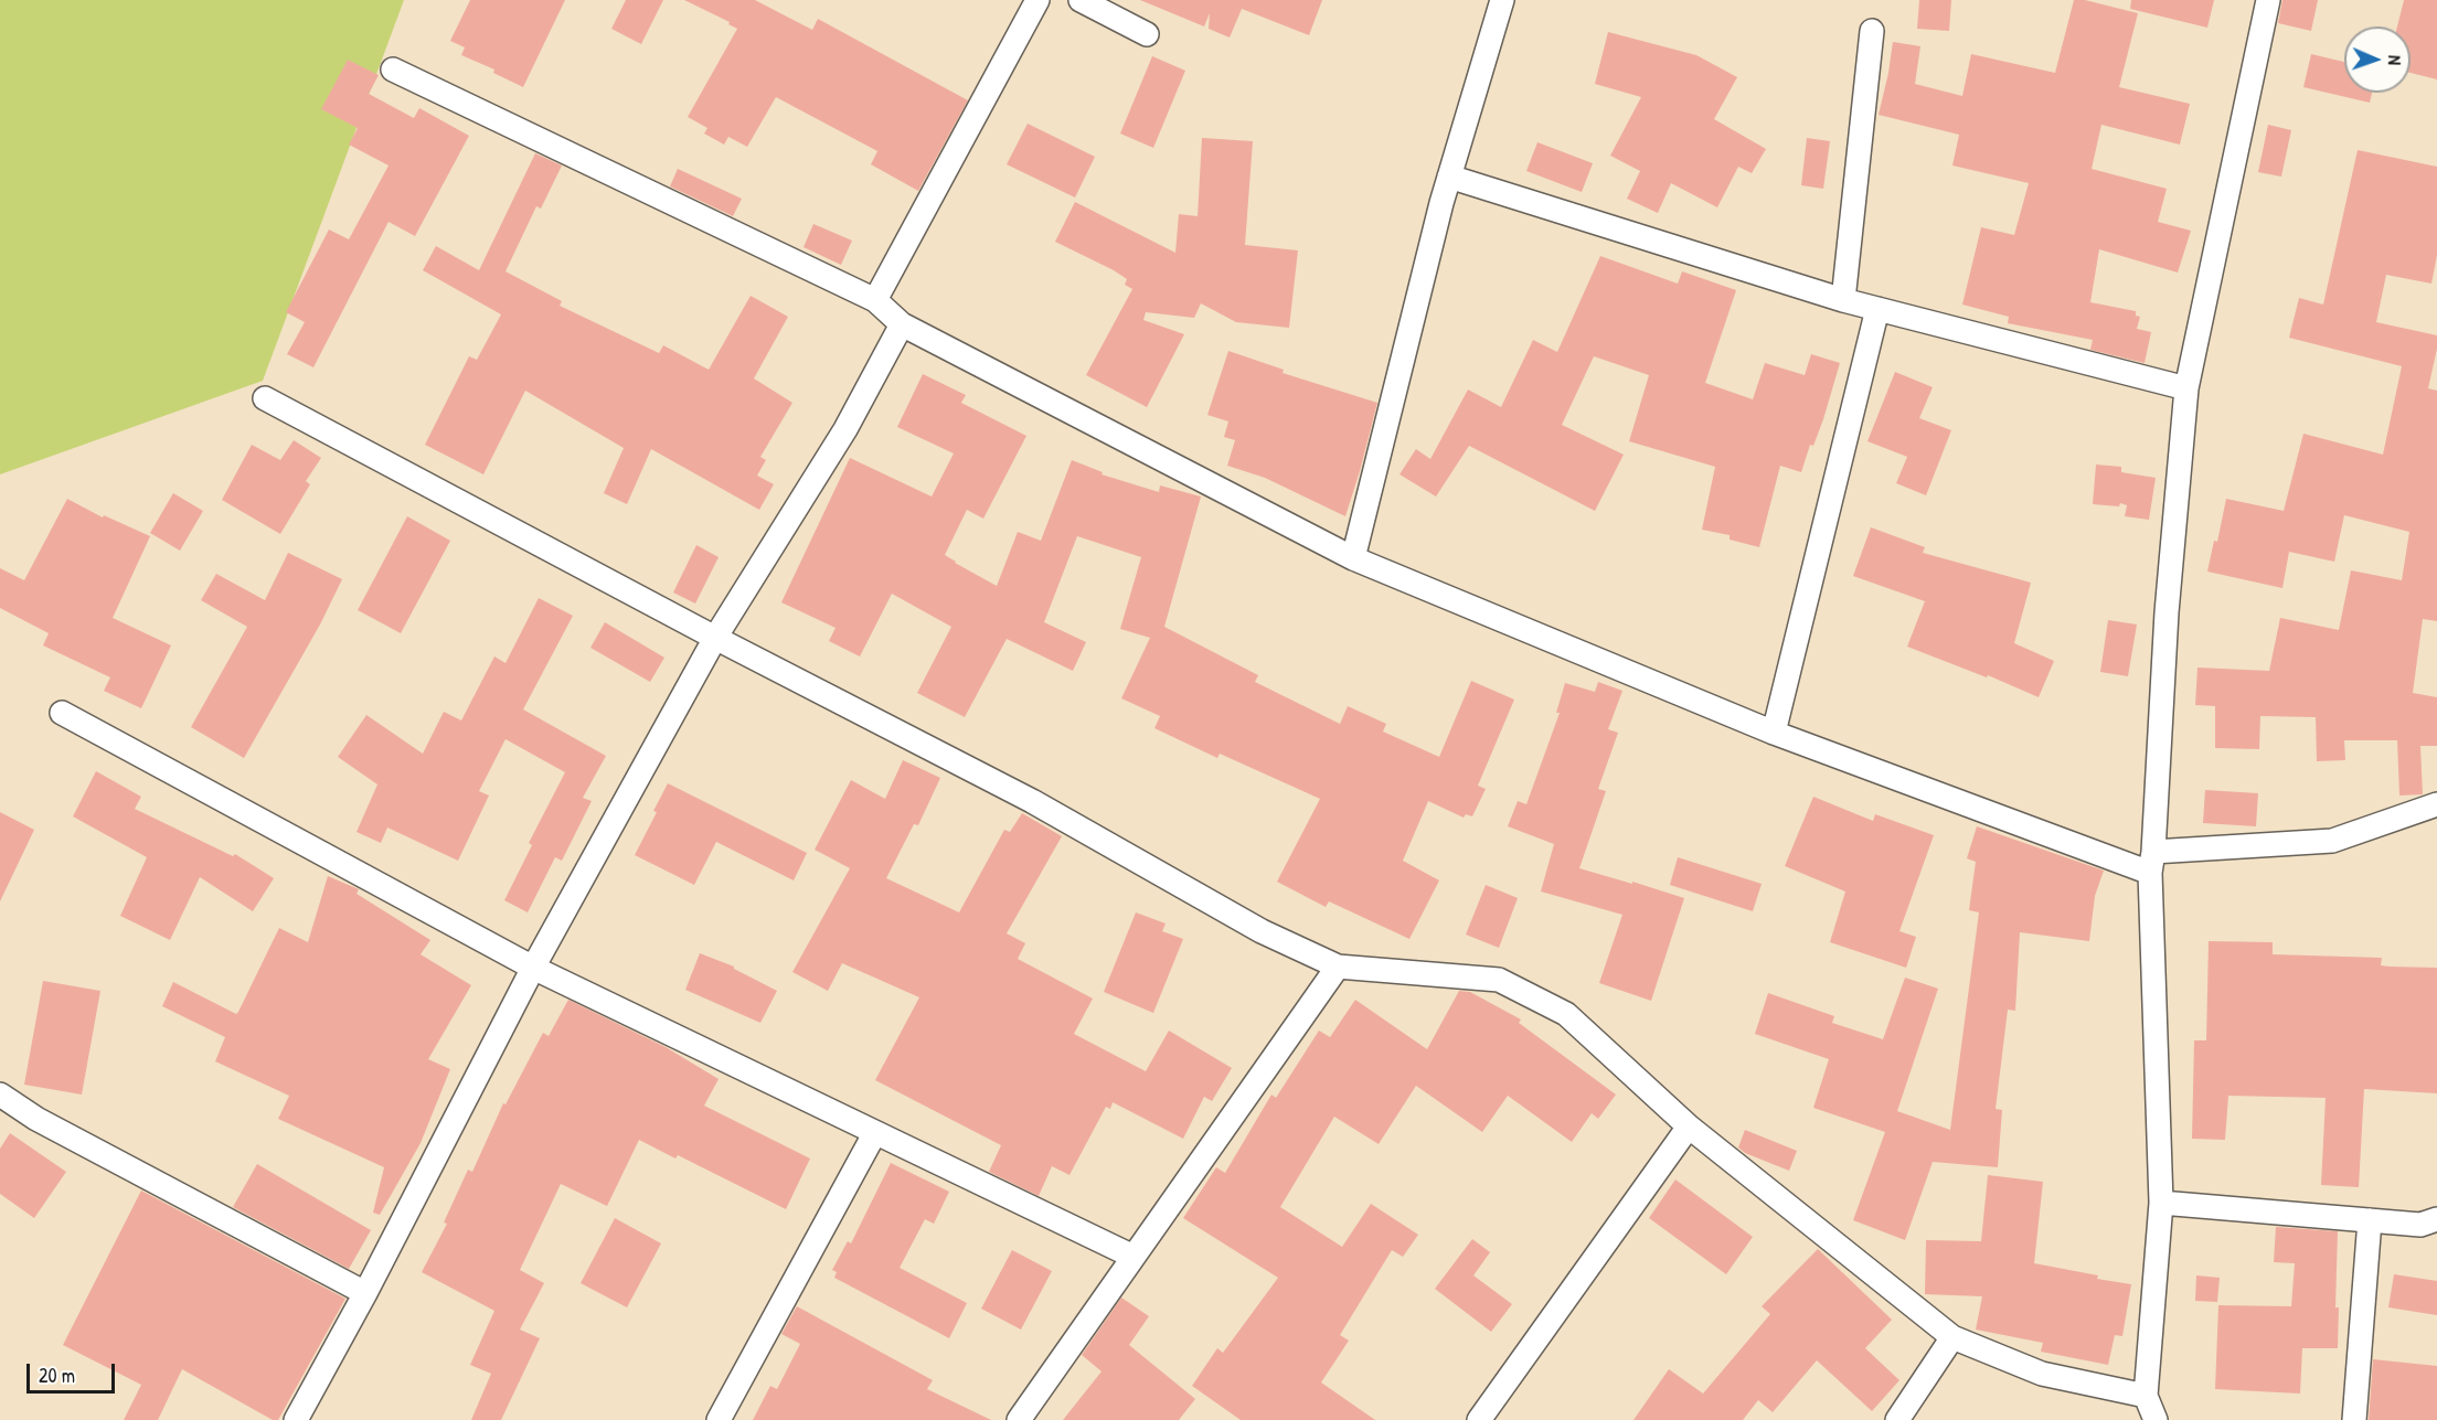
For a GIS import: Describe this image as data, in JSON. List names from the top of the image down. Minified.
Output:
{"scale_bar":"20 m","north":"right"}
